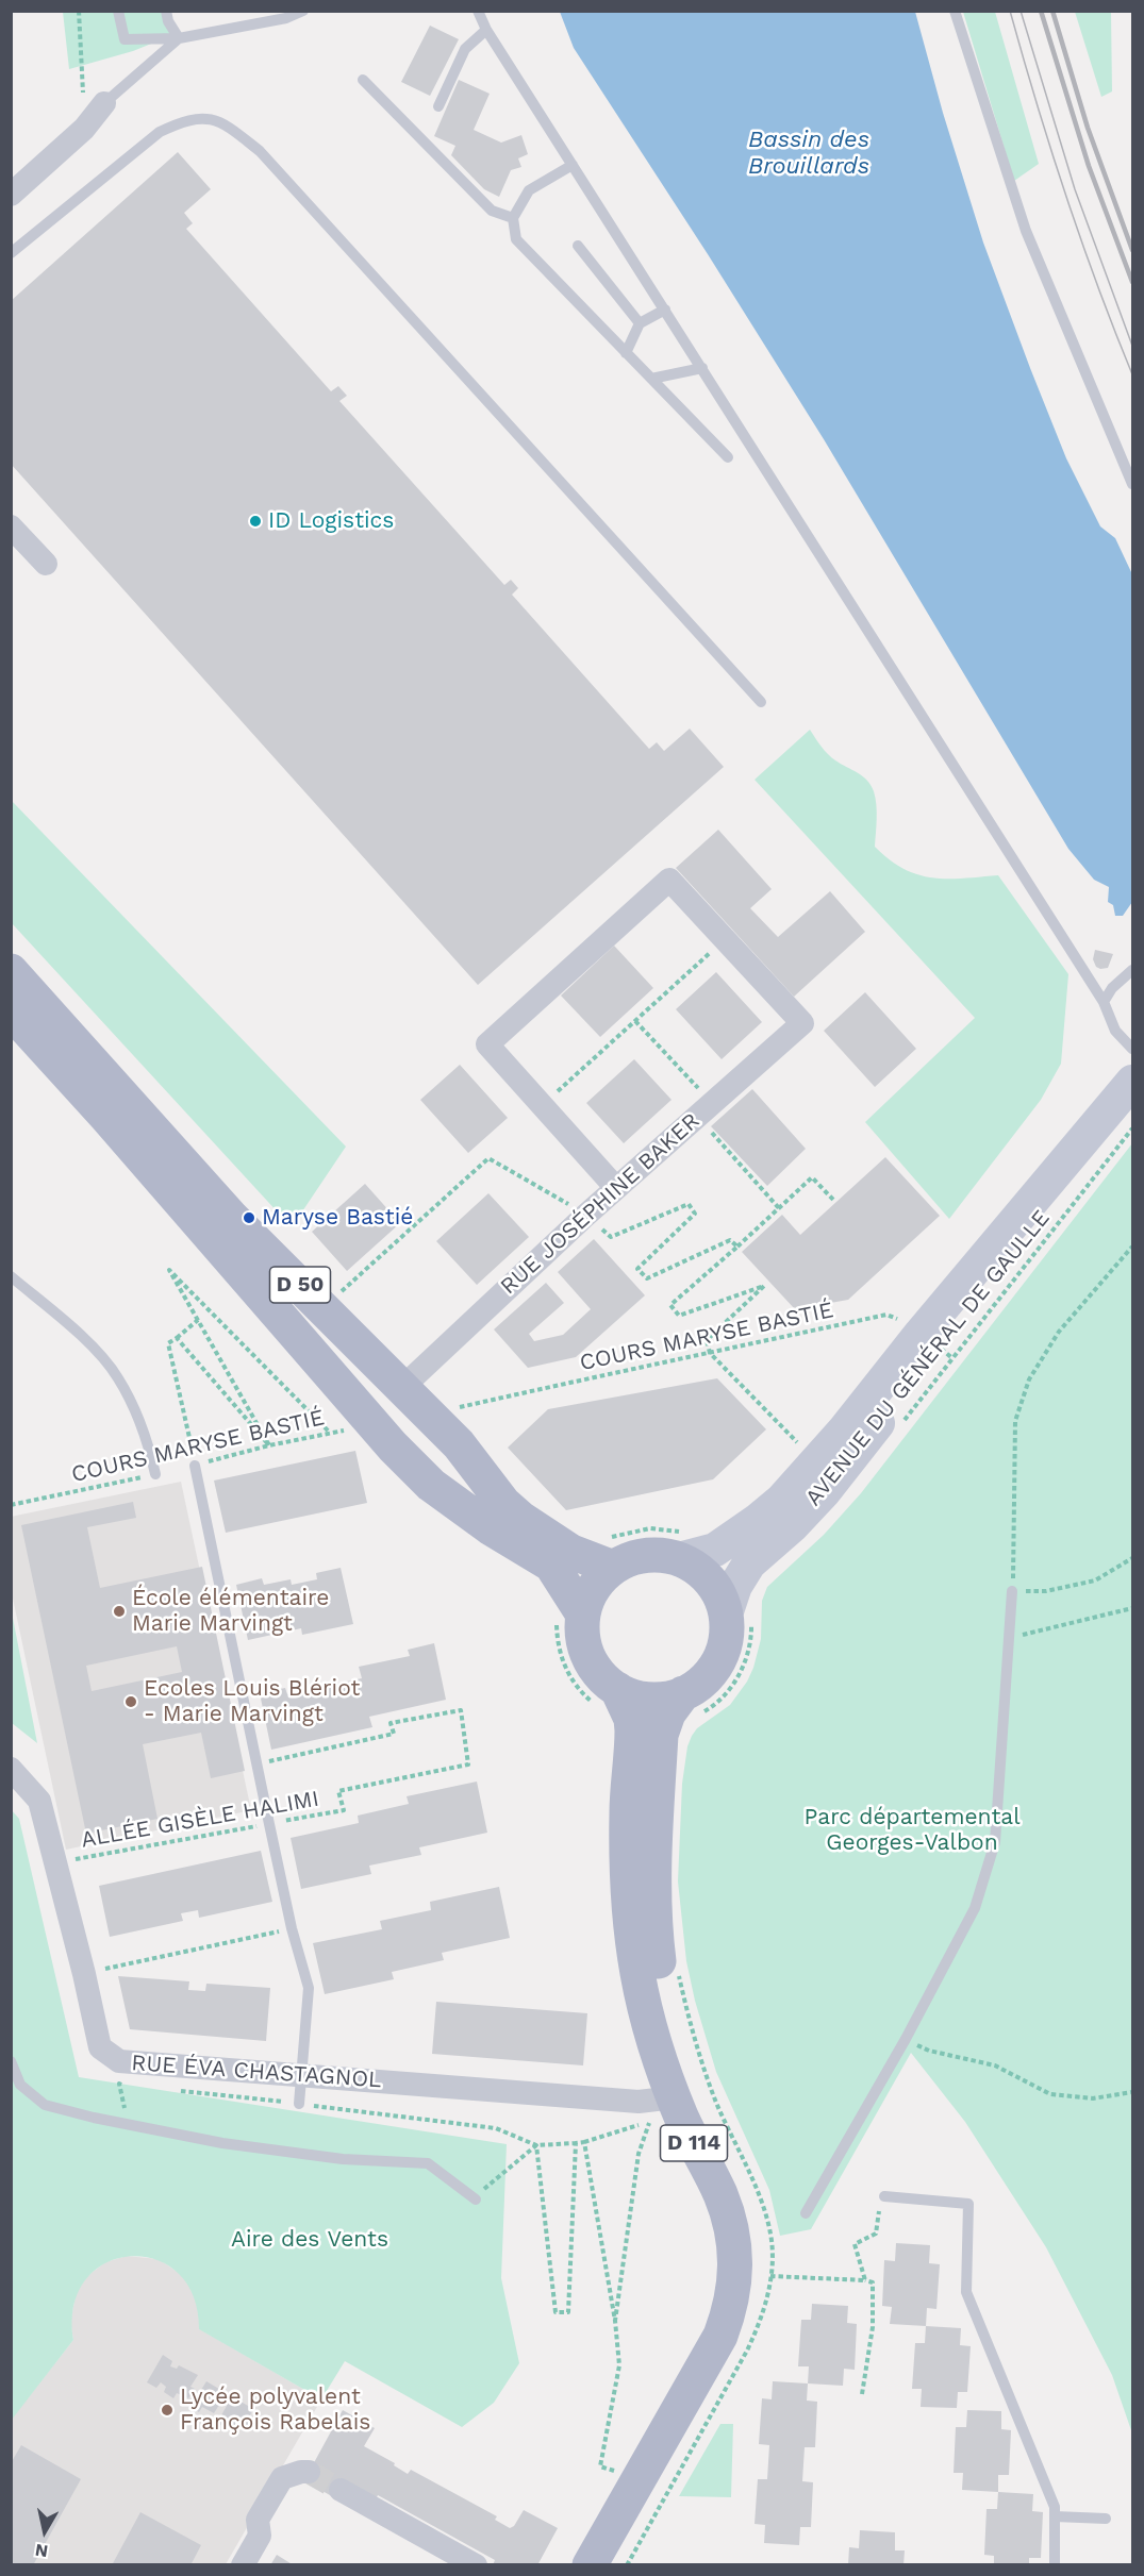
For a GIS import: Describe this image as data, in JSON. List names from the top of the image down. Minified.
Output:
{"streets":{"main road":["D 50","AVENUE DU GÉNÉRAL DE GAULLE","D 114"],"street":["RUE JOSÉPHINE BAKER","RUE ÉVA CHASTAGNOL"],"path":["COURS MARYSE BASTIÉ","ALLÉE GISÈLE HALIMI"]},"crossings":[["RUE JOSÉPHINE BAKER","D 50"],["D 50","AVENUE DU GÉNÉRAL DE GAULLE"],["D 50","D 114"],["COURS MARYSE BASTIÉ","AVENUE DU GÉNÉRAL DE GAULLE"],["AVENUE DU GÉNÉRAL DE GAULLE","D 114"],["ALLÉE GISÈLE HALIMI","RUE ÉVA CHASTAGNOL"],["RUE ÉVA CHASTAGNOL","D 114"]],"water":["Bassin des Brouillards"],"parks":["Parc départemental Georges-Valbon","Aire des Vents"],"places":["ID Logistics","Maryse Bastié","École élémentaire Marie Marvingt","Ecoles Louis Blériot - Marie Marvingt","Lycée polyvalent François Rabelais"],"north":"bottom"}
